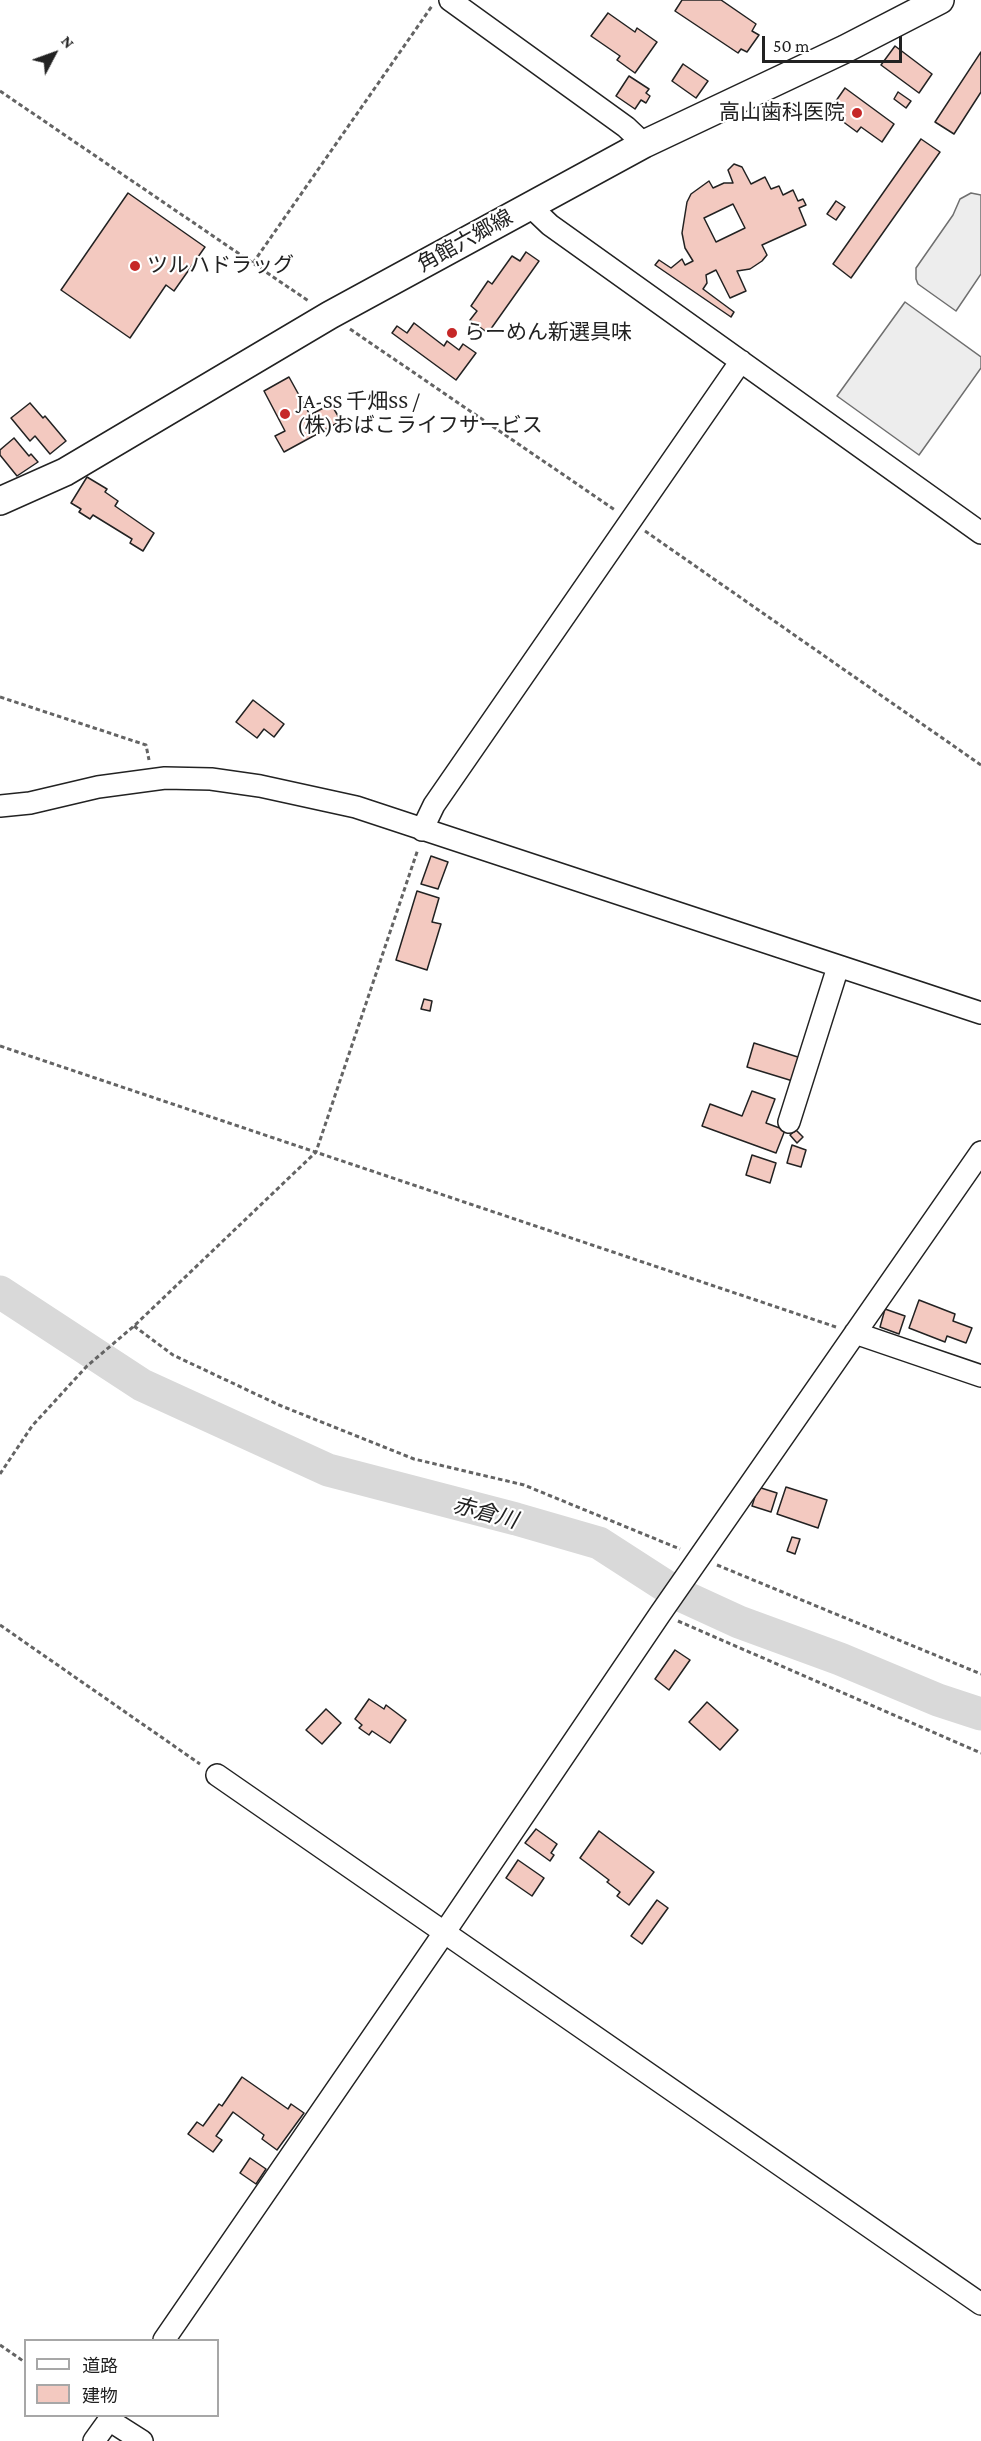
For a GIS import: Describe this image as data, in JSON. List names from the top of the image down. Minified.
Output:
{"streets":{"main road":["角館六郷線"]},"water":["赤倉川"],"places":["高山歯科医院","ツルハドラッグ","らーめん新選具味","JA-SS 千畑SS / (株)おばこライフサービス"],"legend":["道路","建物"],"scale_bar":"50 m","north":"top right"}
